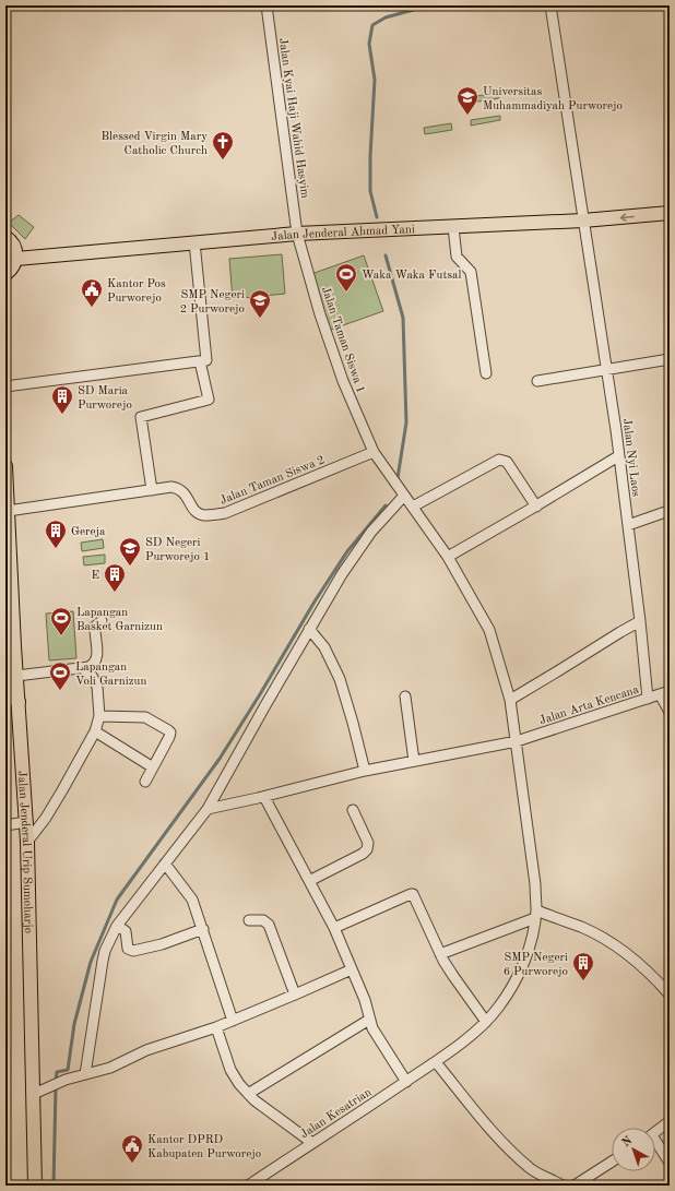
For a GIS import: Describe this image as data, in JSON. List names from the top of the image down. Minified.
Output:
{"streets":{"main road":["Jalan Jenderal Ahmad Yani","Jalan Jenderal Urip Sumoharjo"],"street":["Jalan Kyai Haji Wahid Hasyim","Jalan Taman Siswa 1","Jalan Nyi Laos","Jalan Taman Siswa 2","Jalan Arta Kencana","Jalan Kesatrian"]},"crossings":[["Jalan Kyai Haji Wahid Hasyim","Jalan Jenderal Ahmad Yani"],["Jalan Kyai Haji Wahid Hasyim","Jalan Taman Siswa 1"],["Jalan Jenderal Ahmad Yani","Jalan Taman Siswa 1"],["Jalan Jenderal Ahmad Yani","Jalan Nyi Laos"],["Jalan Taman Siswa 1","Jalan Taman Siswa 2"],["Jalan Taman Siswa 1","Jalan Arta Kencana"],["Jalan Taman Siswa 1","Jalan Kesatrian"],["Jalan Nyi Laos","Jalan Arta Kencana"],["Jalan Taman Siswa 2","Jalan Jenderal Urip Sumoharjo"],["Jalan Arta Kencana","Jalan Kesatrian"]],"places":{"school or university":["Universitas Muhammadiyah Purworejo","SMP Negeri 2 Purworejo","SD Negeri Purworejo 1"],"church":["Blessed Virgin Mary Catholic Church"],"sports":["Waka Waka Futsal","Lapangan Basket Garnizun","Lapangan Voli Garnizun"],"public building":["Kantor Pos Purworejo","Kantor DPRD Kabupaten Purworejo"],"building":["SD Maria Purworejo","Gereja","E","SMP Negeri 6 Purworejo"]},"north":"top left"}
